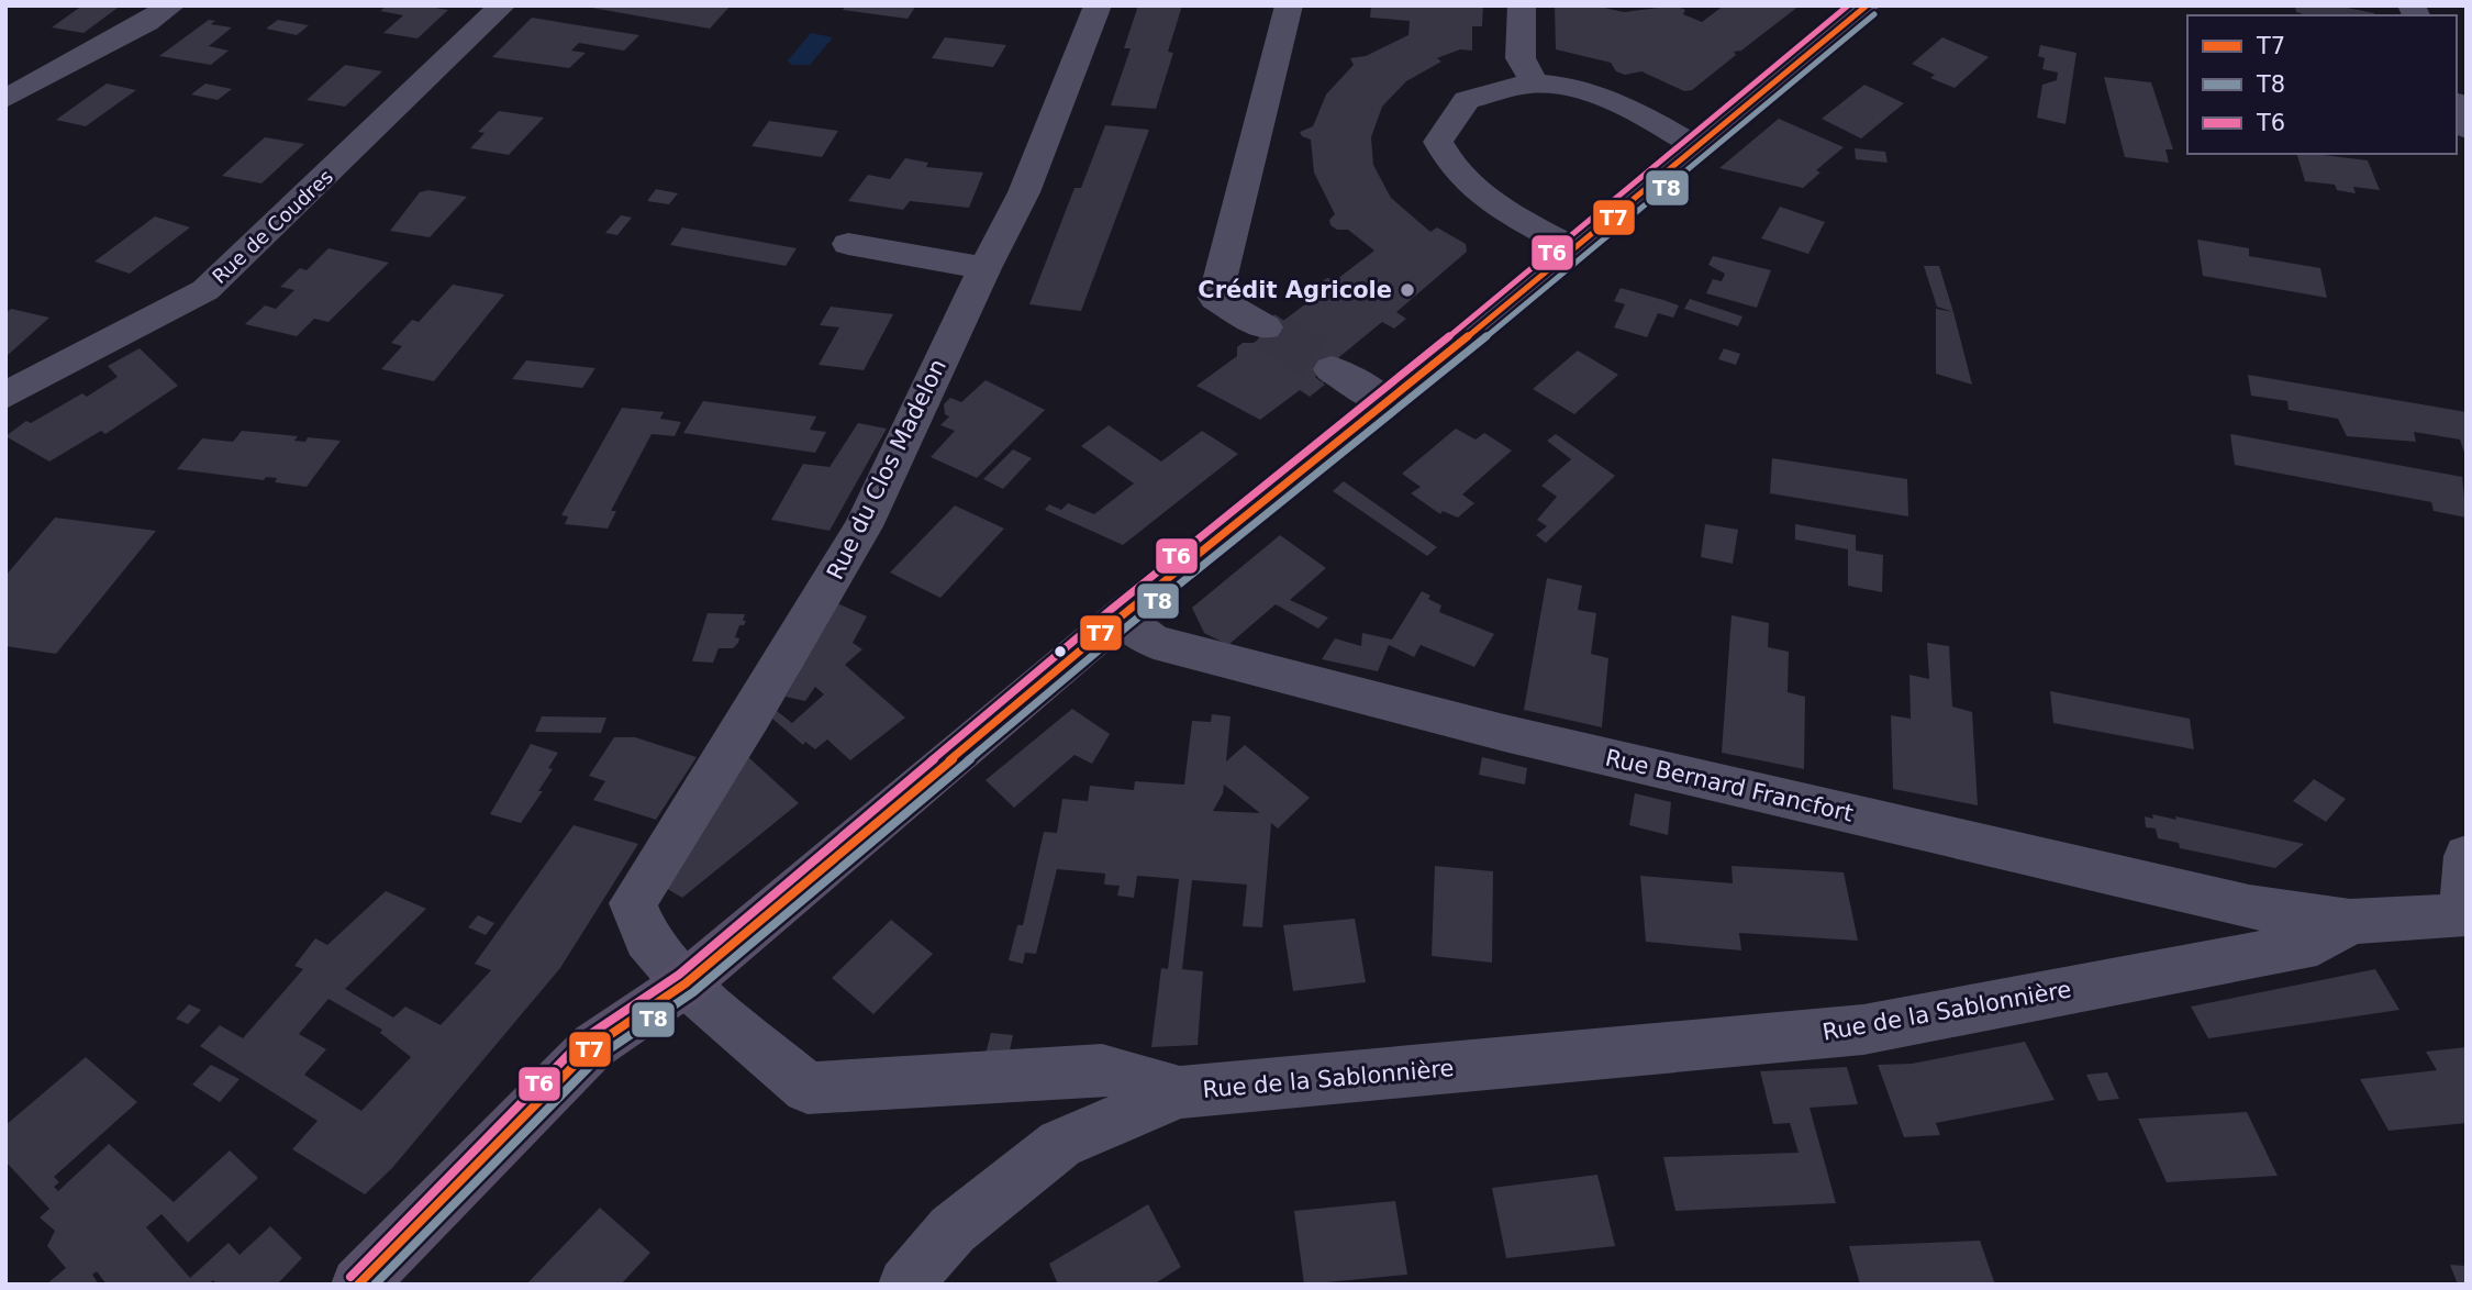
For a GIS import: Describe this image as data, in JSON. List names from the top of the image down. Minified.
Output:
{"streets":{"street":["Rue de Coudres","Rue du Clos Madelon","Rue Bernard Francfort","Rue de la Sablonnière"]},"crossings":[["Rue du Clos Madelon","Rue de la Sablonnière"],["Rue Bernard Francfort","Rue de la Sablonnière"]],"places":["Crédit Agricole"],"lines":["transit line T7","transit line T6","transit line T8"],"legend":["T7","T8","T6"]}
